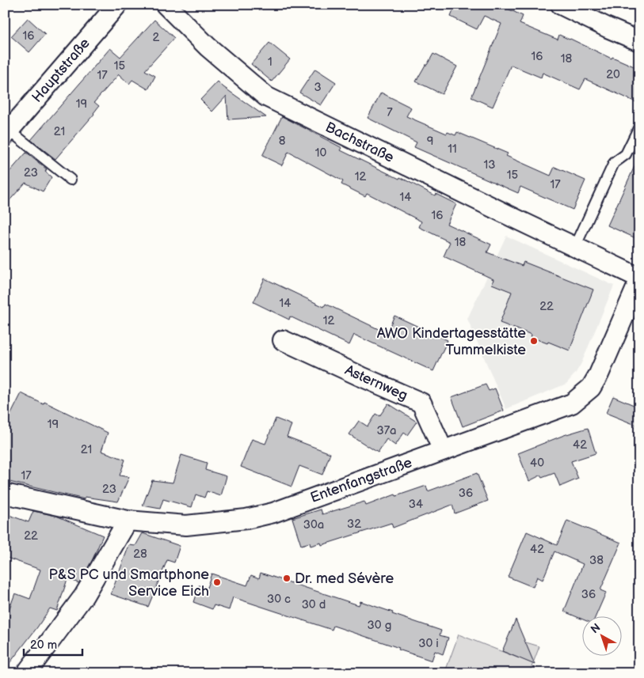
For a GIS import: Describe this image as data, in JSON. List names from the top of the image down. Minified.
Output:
{"streets":{"street":["Hauptstraße","Bachstraße","Asternweg","Entenfangstraße"]},"crossings":[["Asternweg","Entenfangstraße"]],"places":["AWO Kindertagesstätte Tummelkiste","Dr. med Sévère","P&S PC und Smartphone Service Eich"],"house_numbers":["16","2","16","18","1","15","20","17","3","19","7","21","8","9","11","10","13","23","15","12","17","14","16","18","14","22","12","19","37a","42","21","40","17","23","36","34","32","30a","22","42","28","38","36","30 c","30 d","30 g","30 i"],"scale_bar":"20 m","north":"top left"}
